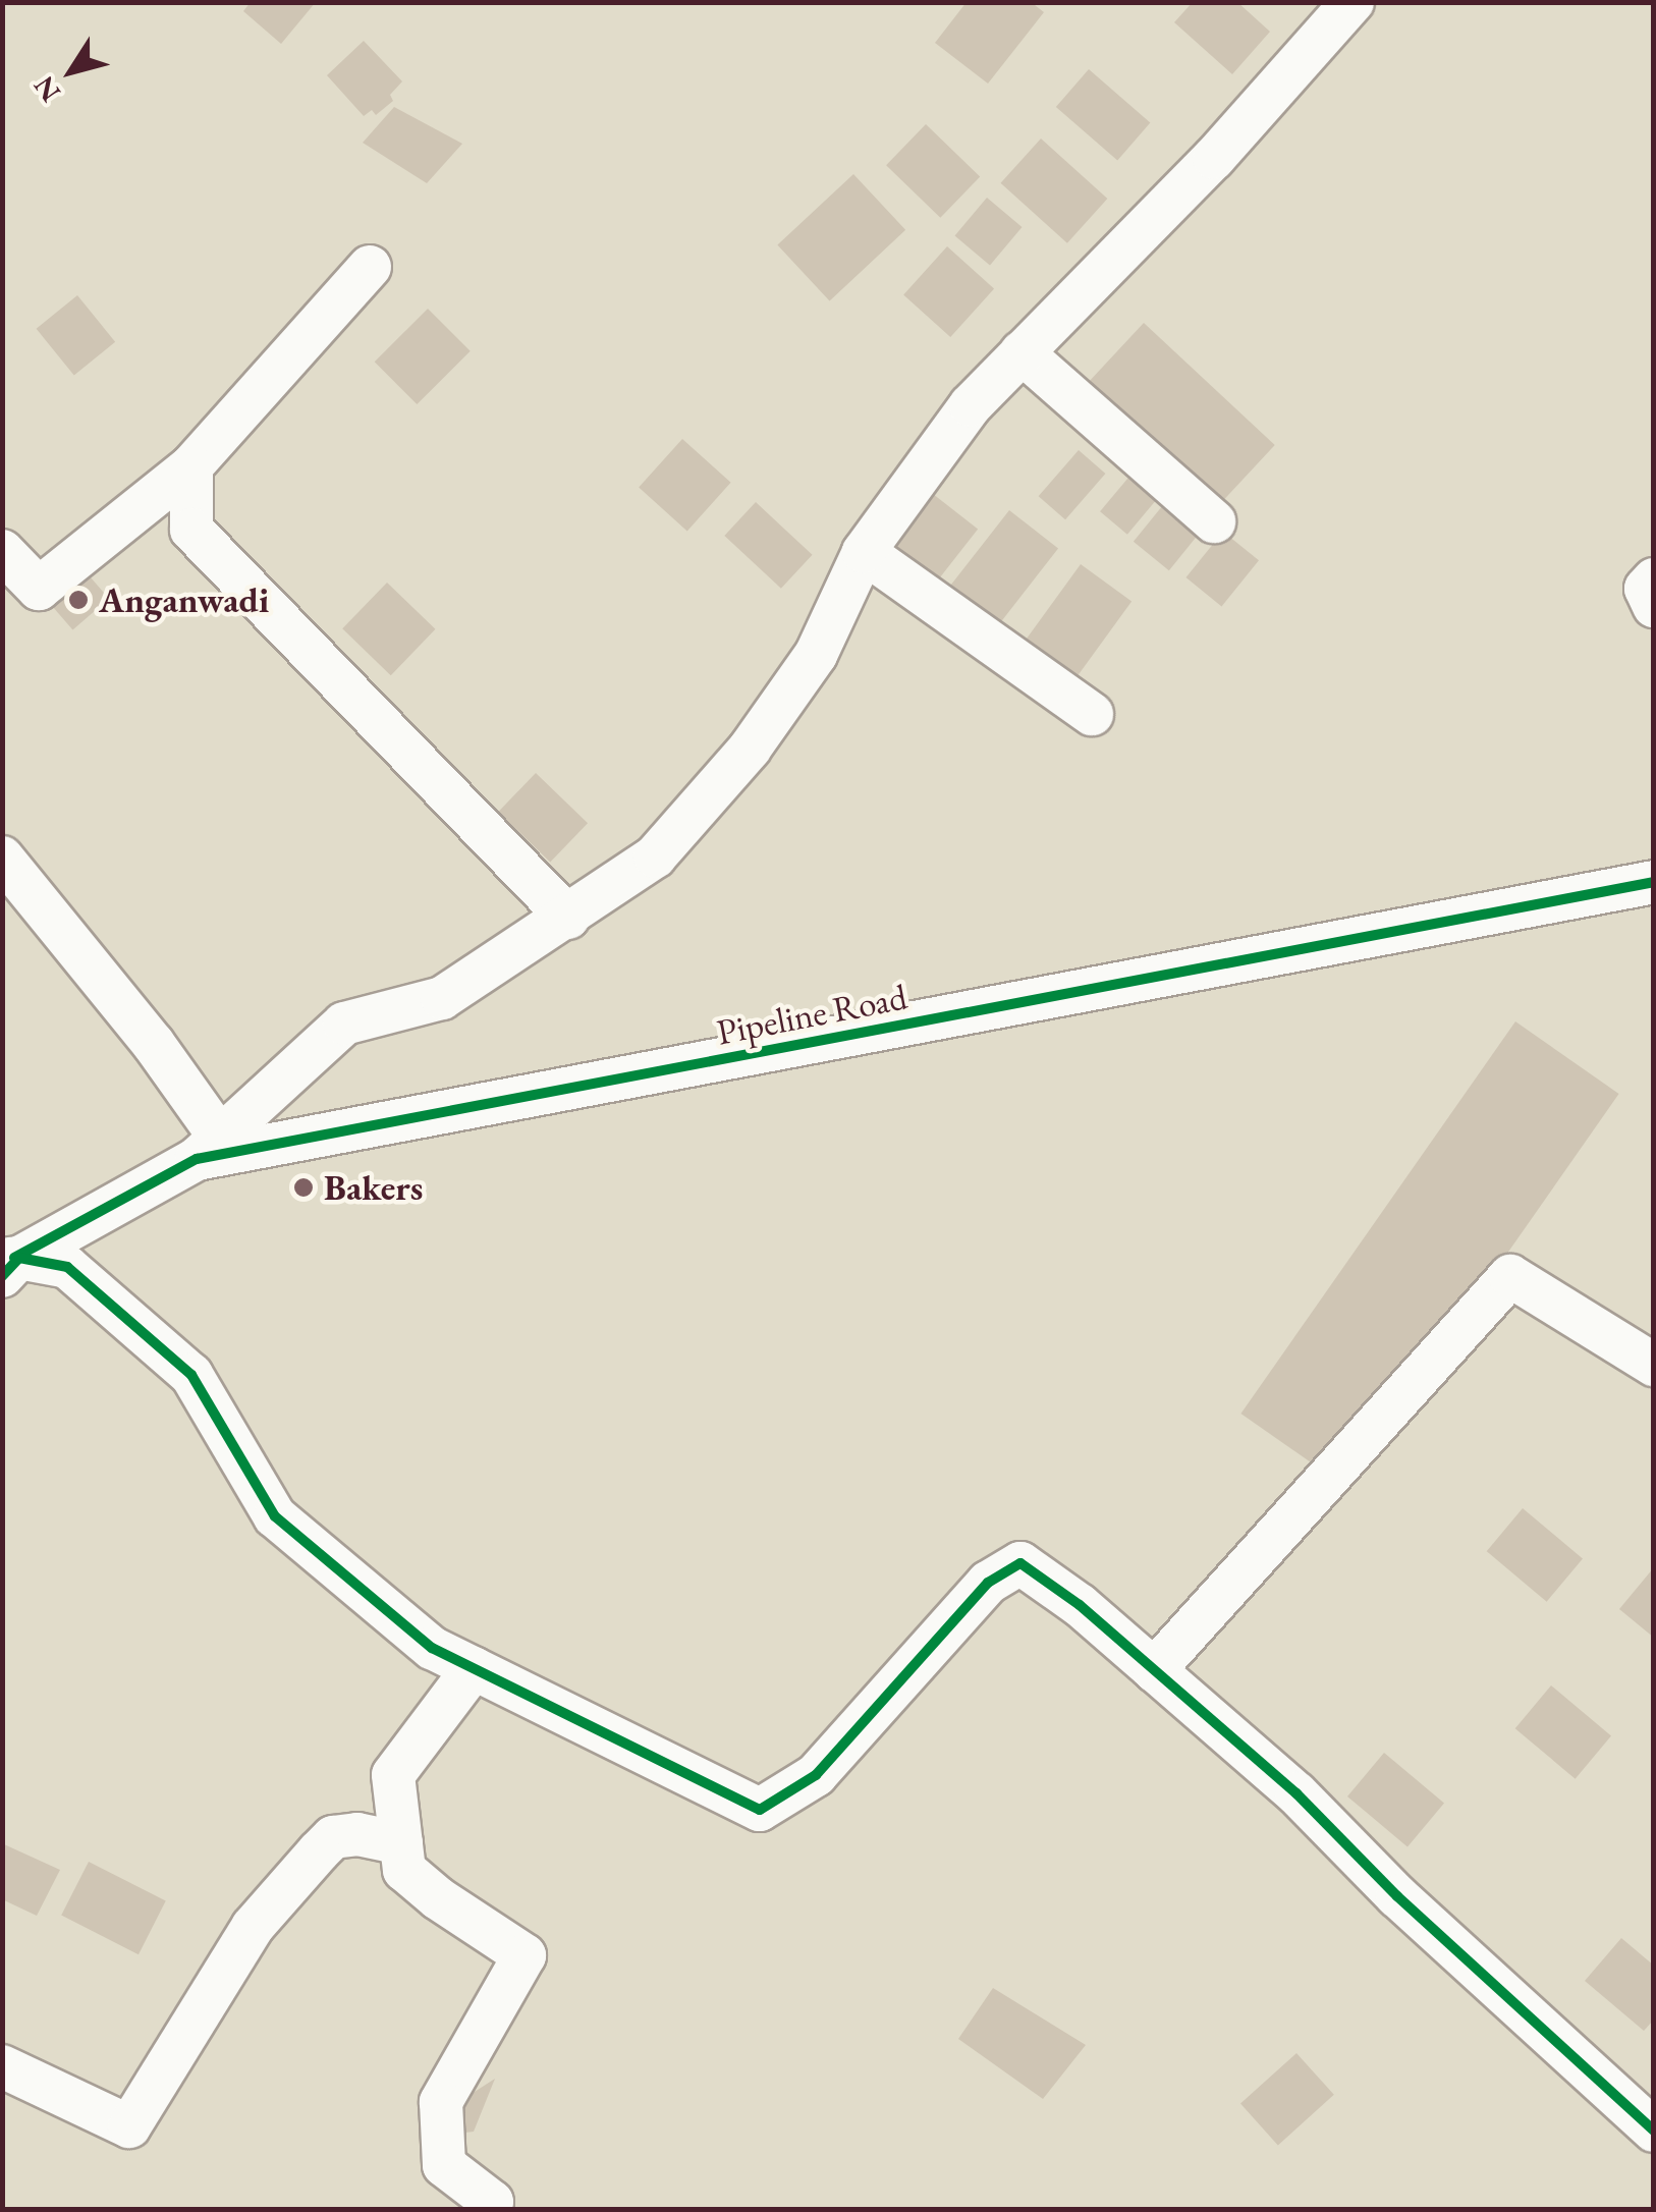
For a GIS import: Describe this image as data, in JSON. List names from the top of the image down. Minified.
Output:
{"streets":{"street":["Pipeline Road"]},"places":["Anganwadi","Bakers"],"north":"bottom left"}
